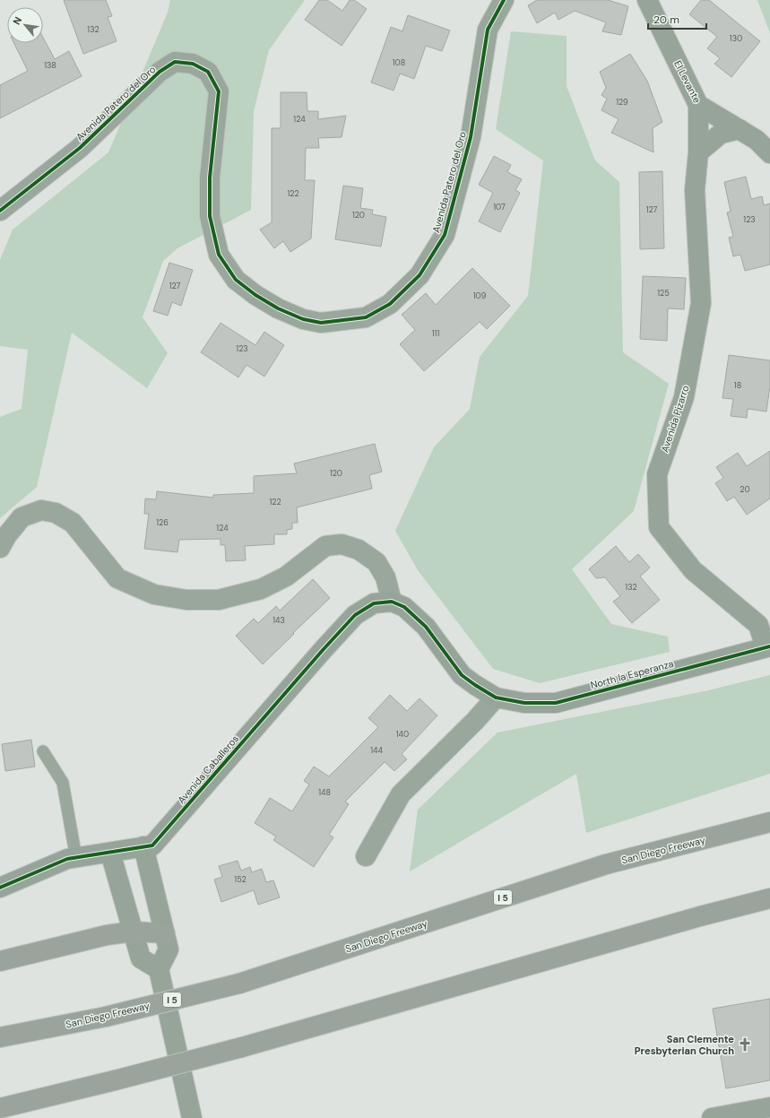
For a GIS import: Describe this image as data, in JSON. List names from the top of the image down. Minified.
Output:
{"streets":{"highway":["San Diego Freeway","I 5"],"street":["El Levante","Avenida Patero del Oro","Avenida Pizarro","North la Esperanza","Avenida Caballeros"]},"crossings":[["El Levante","Avenida Pizarro"],["Avenida Pizarro","North la Esperanza"]],"places":{"church":["San Clemente Presbyterian Church"]},"house_numbers":["132","130","108","138","129","124","122","107","127","120","123","127","125","109","111","123","18","120","20","122","126","124","132","143","140","144","148","152"],"scale_bar":"20 m","north":"top left"}
